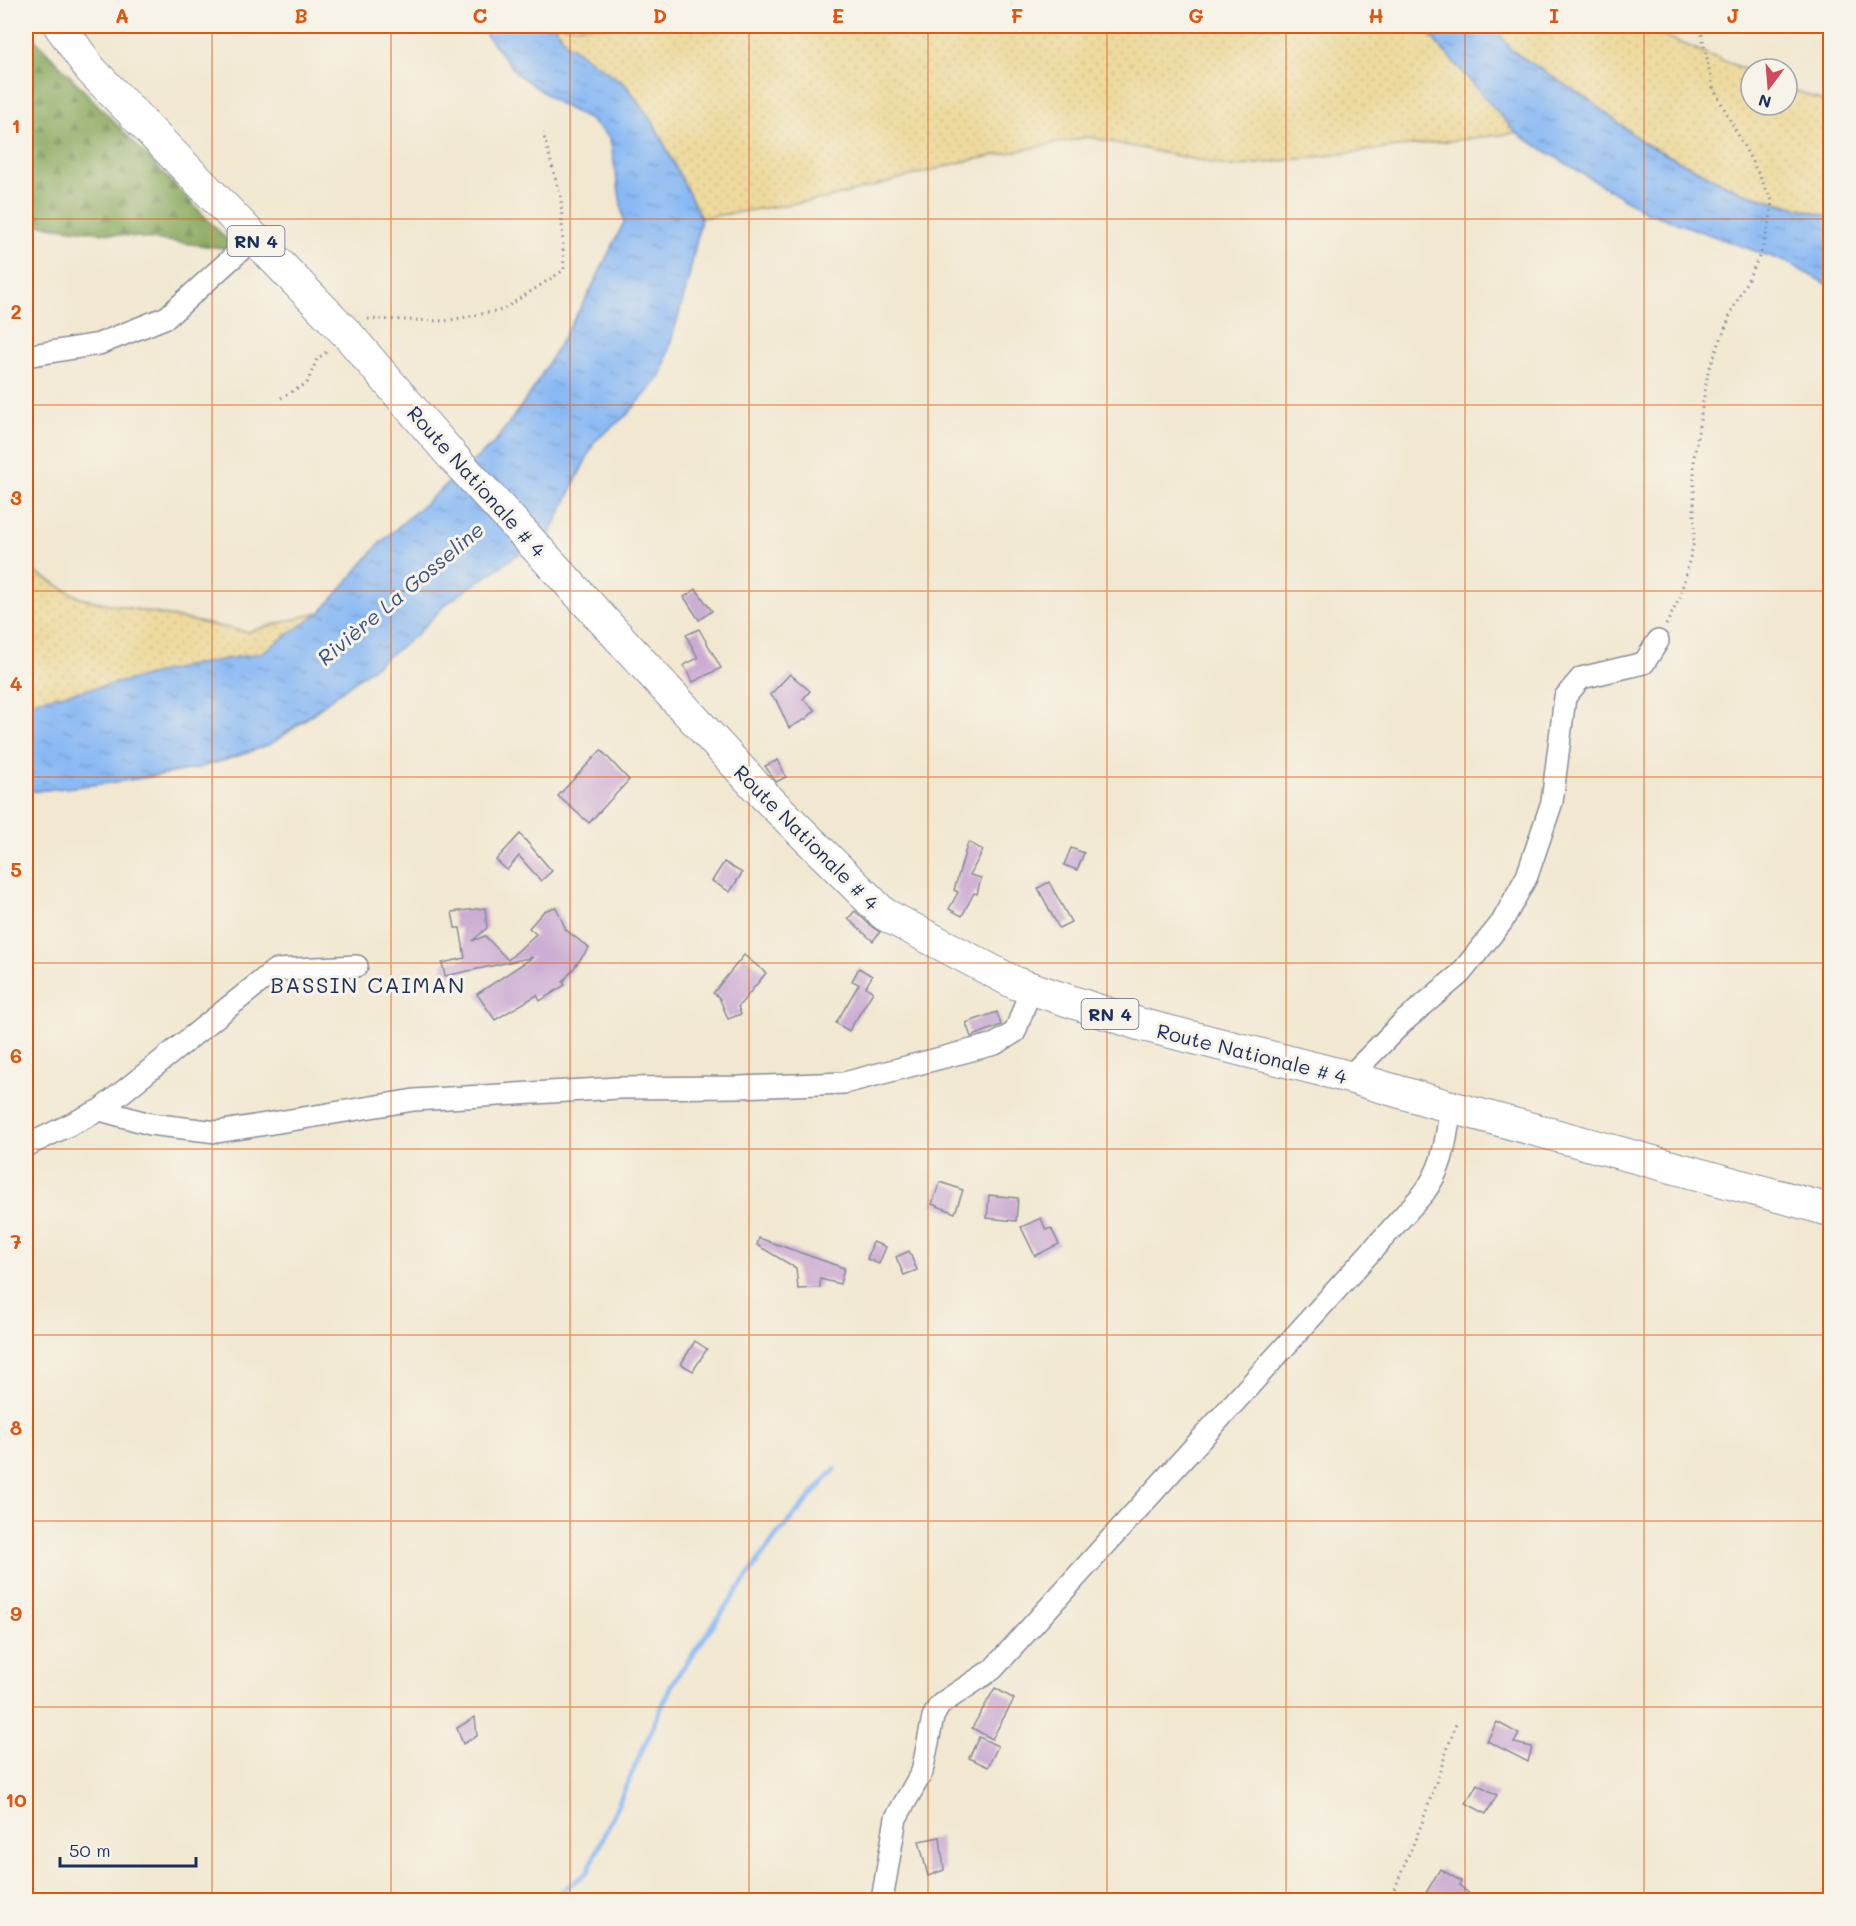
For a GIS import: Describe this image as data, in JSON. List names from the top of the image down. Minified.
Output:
{"streets":{"main road":["RN 4","Route Nationale # 4"]},"districts":["BASSIN CAIMAN"],"water":["Rivière La Gosseline"],"scale_bar":"50 m","north":"bottom","grid":{"columns":["A","B","C","D","E","F","G","H","I","J"],"rows":["1","2","3","4","5","6","7","8","9","10"]}}
